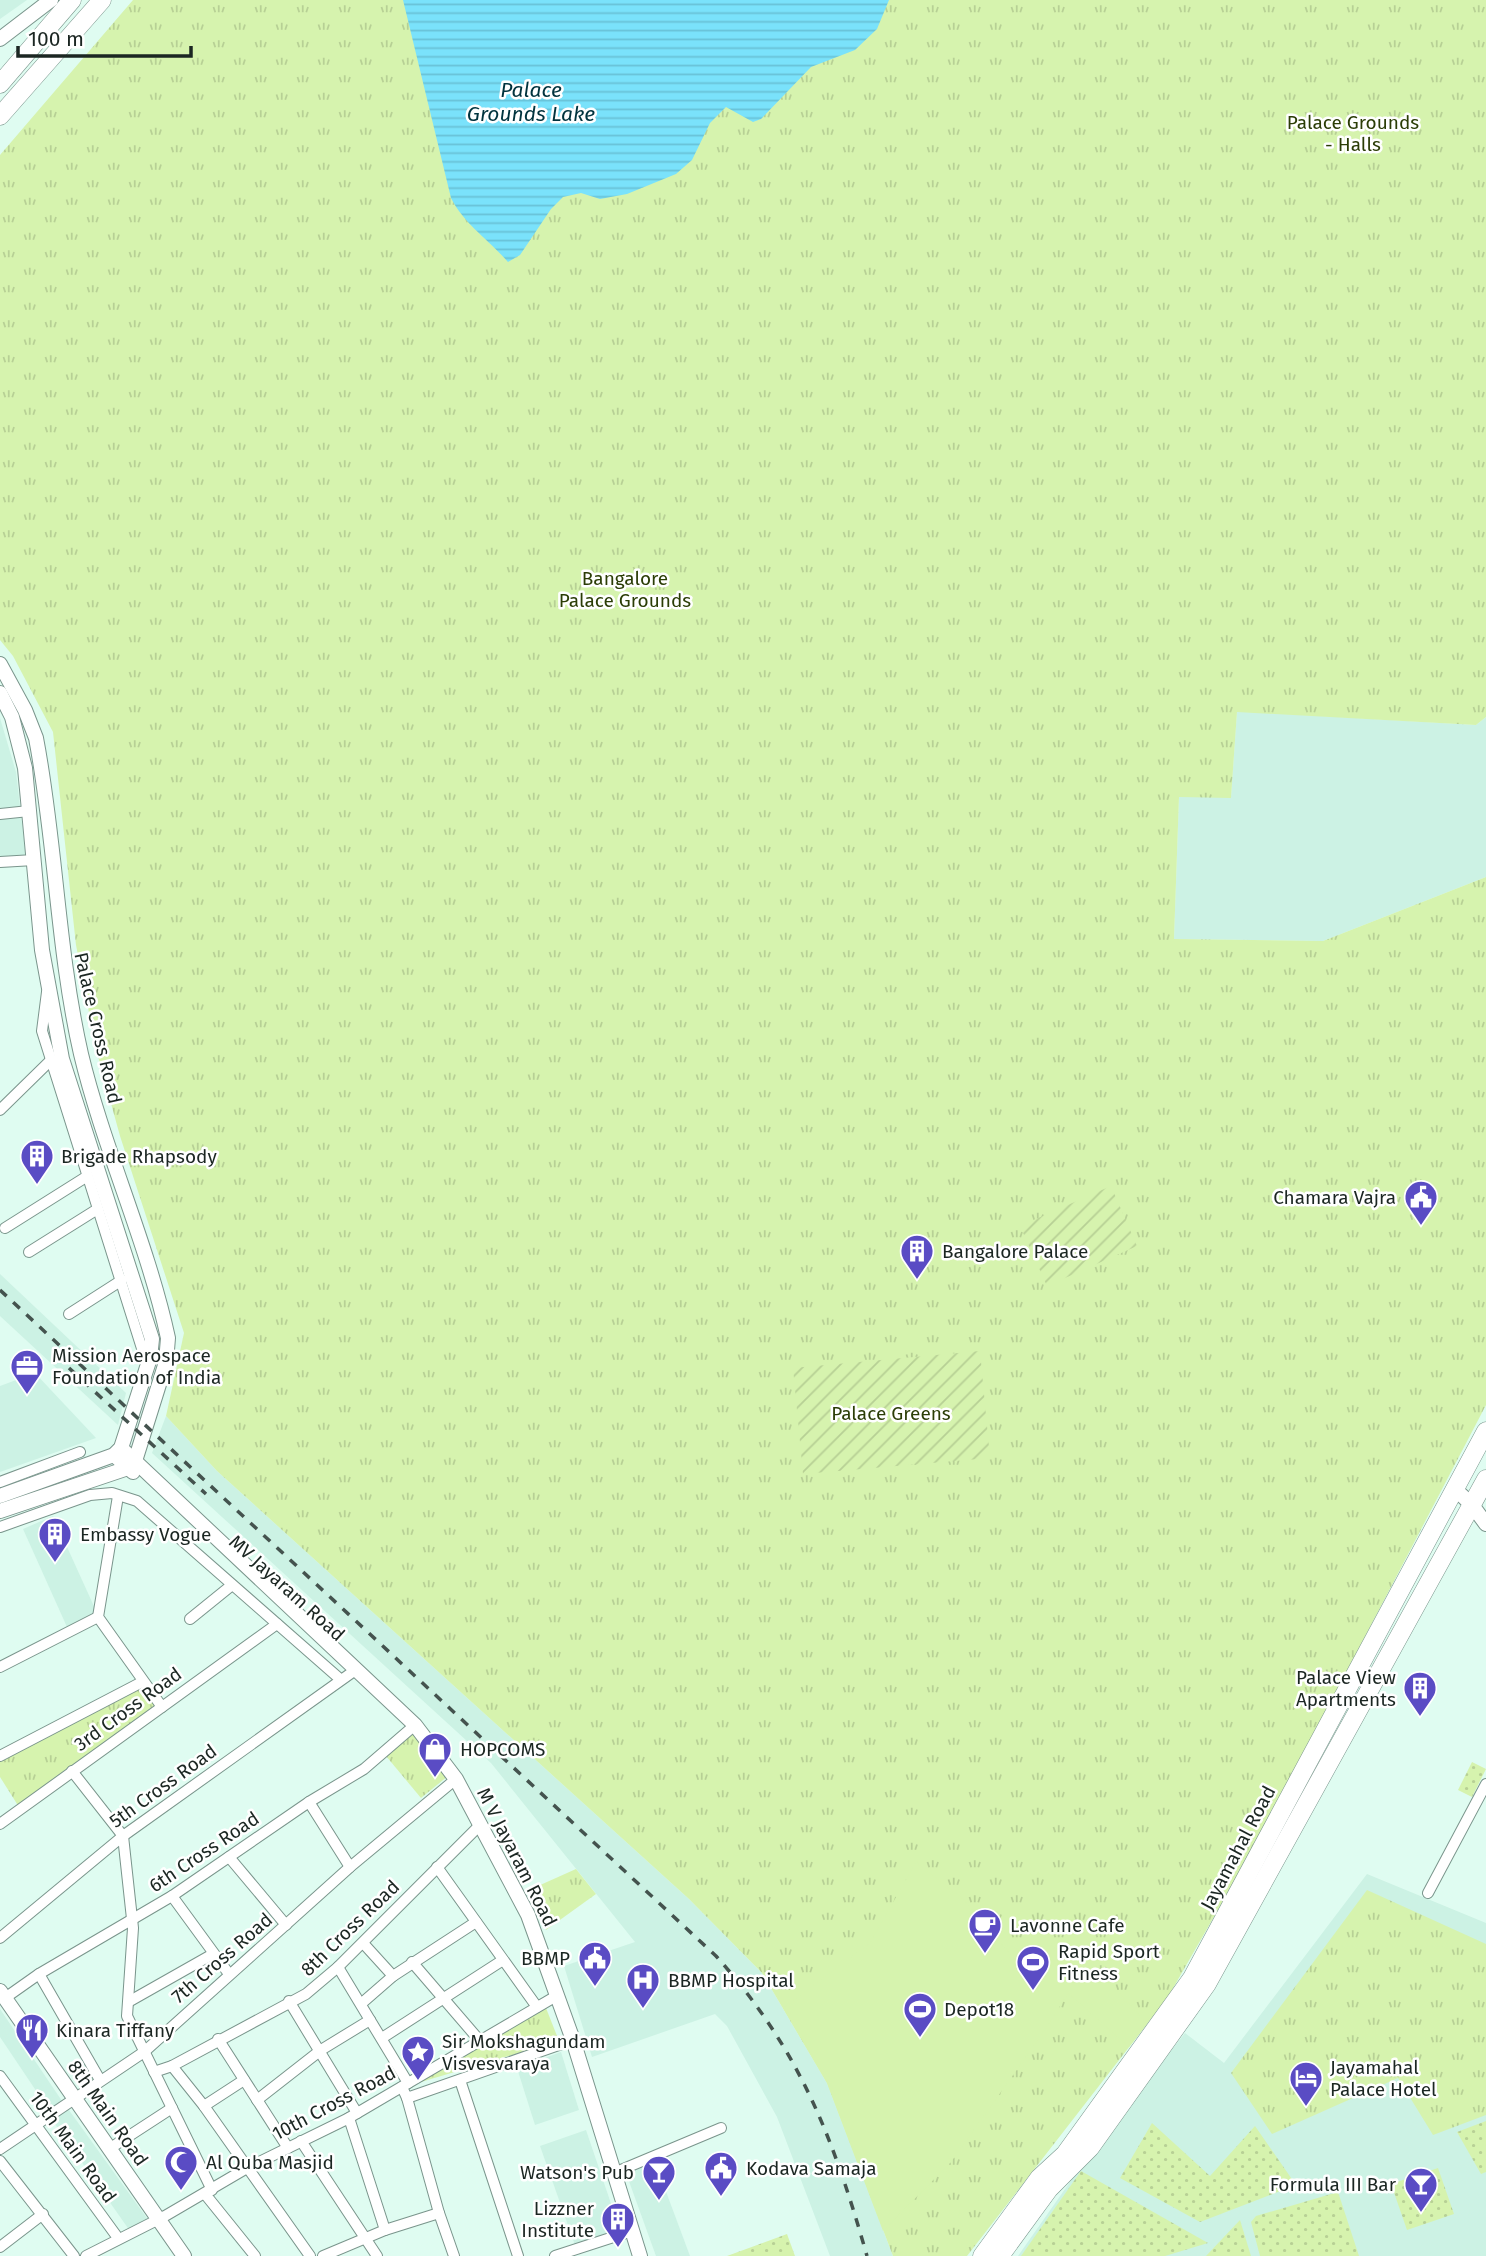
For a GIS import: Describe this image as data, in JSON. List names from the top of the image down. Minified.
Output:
{"streets":{"main road":["Jayamahal Road"],"street":["Palace Cross Road","MV Jayaram Road","3rd Cross Road","5th Cross Road","6th Cross Road","M V Jayaram Road","8th Cross Road","7th Cross Road","10th Cross Road","8th Main Road","10th Main Road"]},"crossings":[["Palace Cross Road","MV Jayaram Road"],["MV Jayaram Road","5th Cross Road"],["MV Jayaram Road","M V Jayaram Road"],["5th Cross Road","M V Jayaram Road"],["6th Cross Road","M V Jayaram Road"],["6th Cross Road","8th Main Road"],["M V Jayaram Road","8th Cross Road"],["M V Jayaram Road","7th Cross Road"],["M V Jayaram Road","10th Cross Road"],["7th Cross Road","8th Main Road"],["7th Cross Road","10th Main Road"],["10th Cross Road","8th Main Road"],["10th Cross Road","10th Main Road"]],"water":["Palace Grounds Lake"],"parks":["Palace Grounds - Halls","Bangalore Palace Grounds","Palace Greens"],"places":{"building":["Brigade Rhapsody","Bangalore Palace","Embassy Vogue","Palace View Apartments","Lizzner Institute"],"public building":["Chamara Vajra","BBMP","Kodava Samaja"],"office":["Mission Aerospace Foundation of India"],"shop":["HOPCOMS"],"cafe":["Lavonne Cafe"],"sports":["Rapid Sport Fitness","Depot18"],"hospital":["BBMP Hospital"],"restaurant":["Kinara Tiffany"],"place":["Sir Mokshagundam Visvesvaraya"],"hotel":["Jayamahal Palace Hotel"],"mosque":["Al Quba Masjid"],"bar":["Watson's Pub","Formula III Bar"]},"scale_bar":"100 m"}
